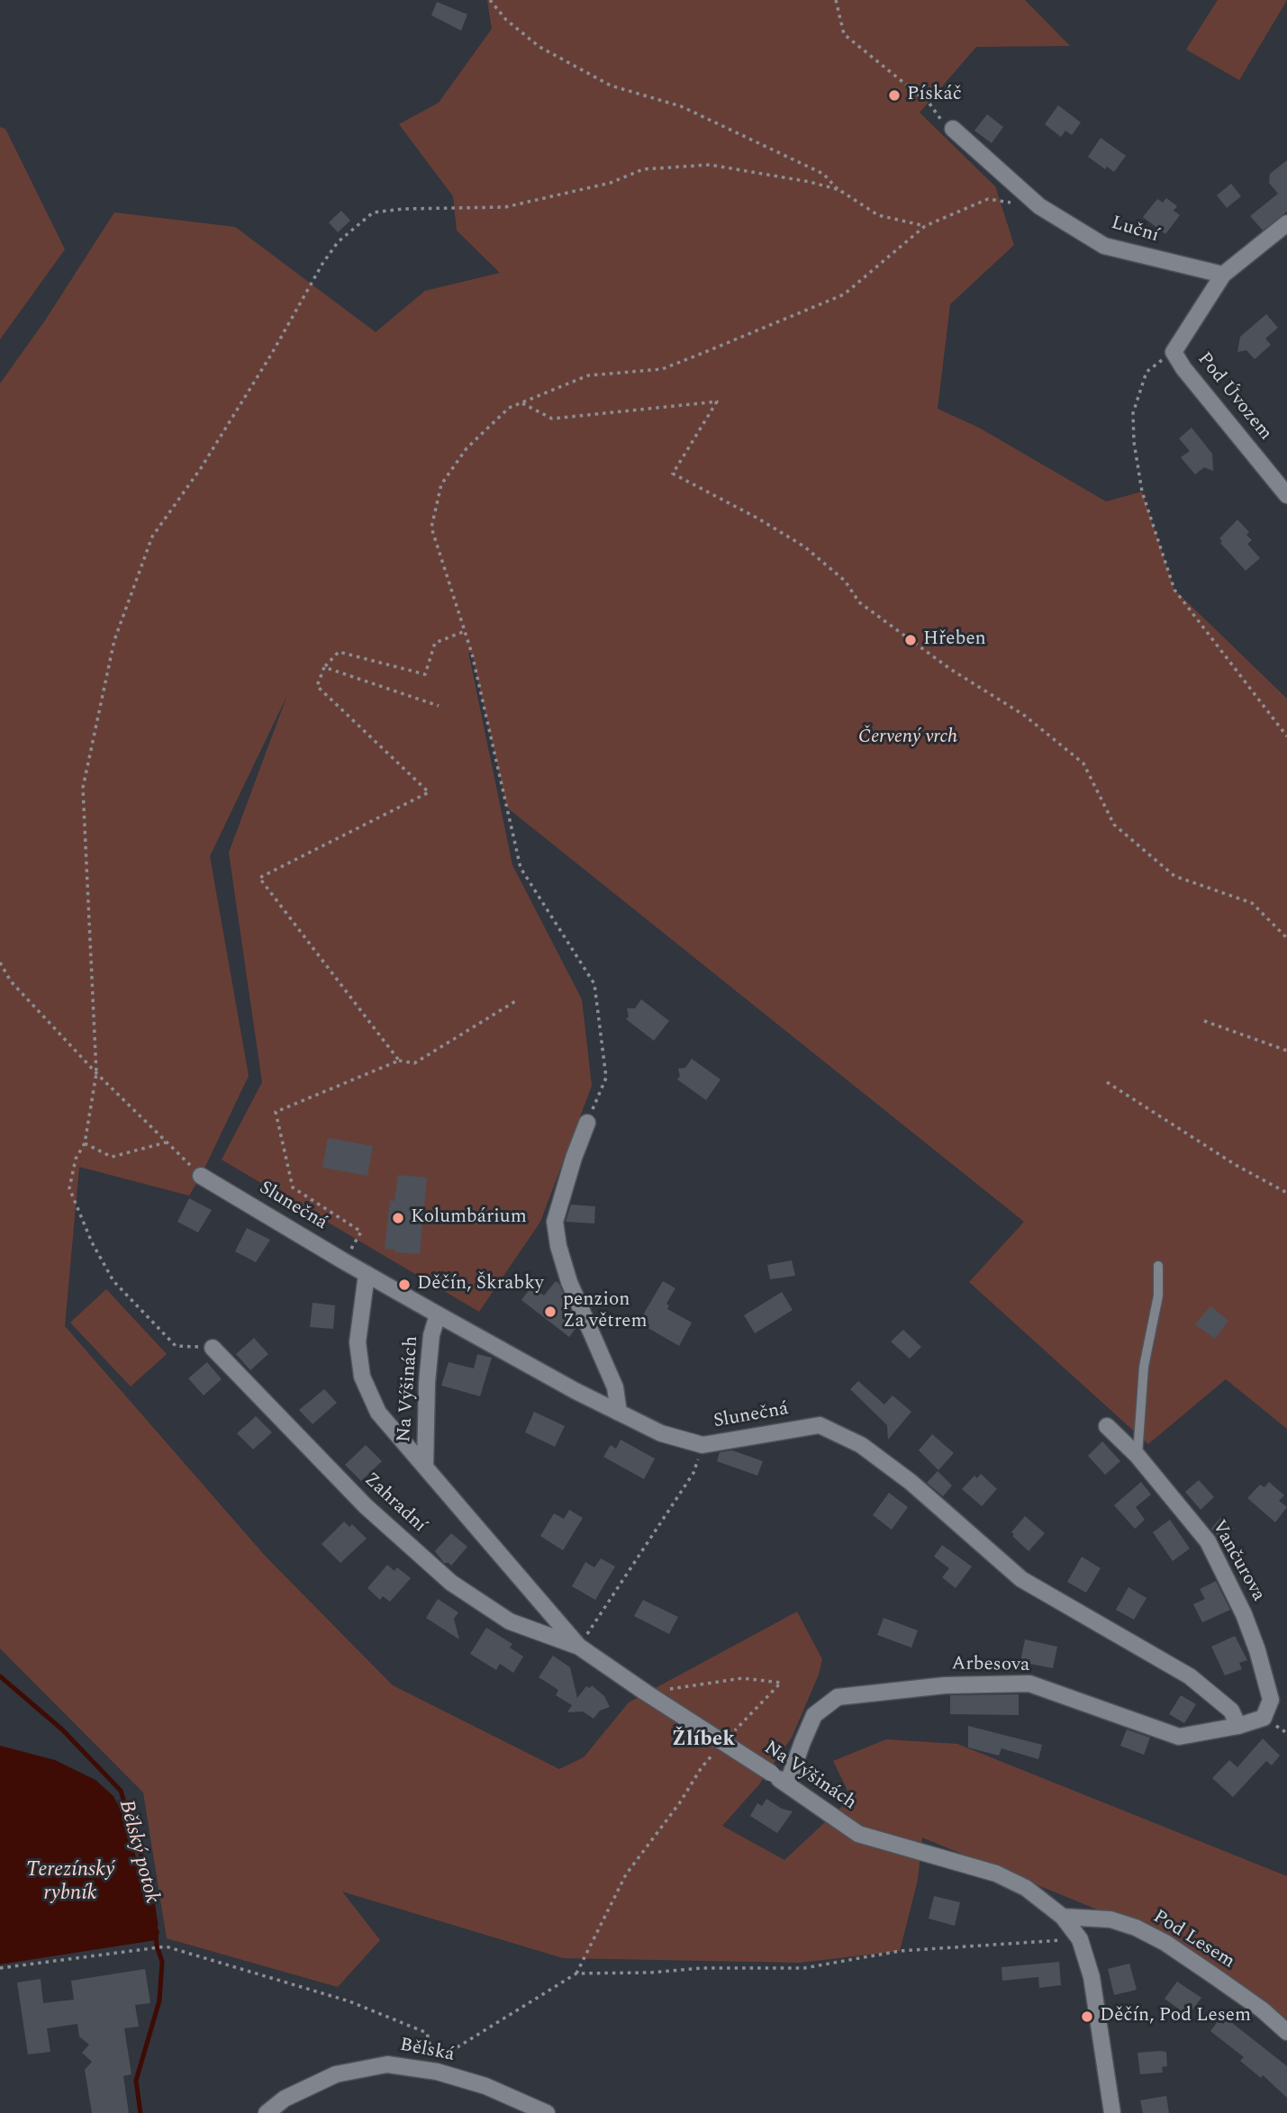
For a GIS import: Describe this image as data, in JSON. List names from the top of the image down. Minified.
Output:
{"streets":{"street":["Luční","Pod Úvozem","Slunečná","Na Výšinách","Zahradní","Vančurova","Arbesova","Pod Lesem","Bělská"]},"crossings":[["Slunečná","Na Výšinách"],["Slunečná","Vančurova"],["Slunečná","Arbesova"],["Na Výšinách","Zahradní"],["Na Výšinách","Arbesova"],["Na Výšinách","Pod Lesem"],["Vančurova","Arbesova"]],"districts":["Žlíbek"],"water":["Bělský potok","Terezínský rybník"],"parks":["Červený vrch"],"places":["Pískáč","Hřeben","Kolumbárium","Děčín, Škrabky","penzion Za větrem","Děčín, Pod Lesem"]}
